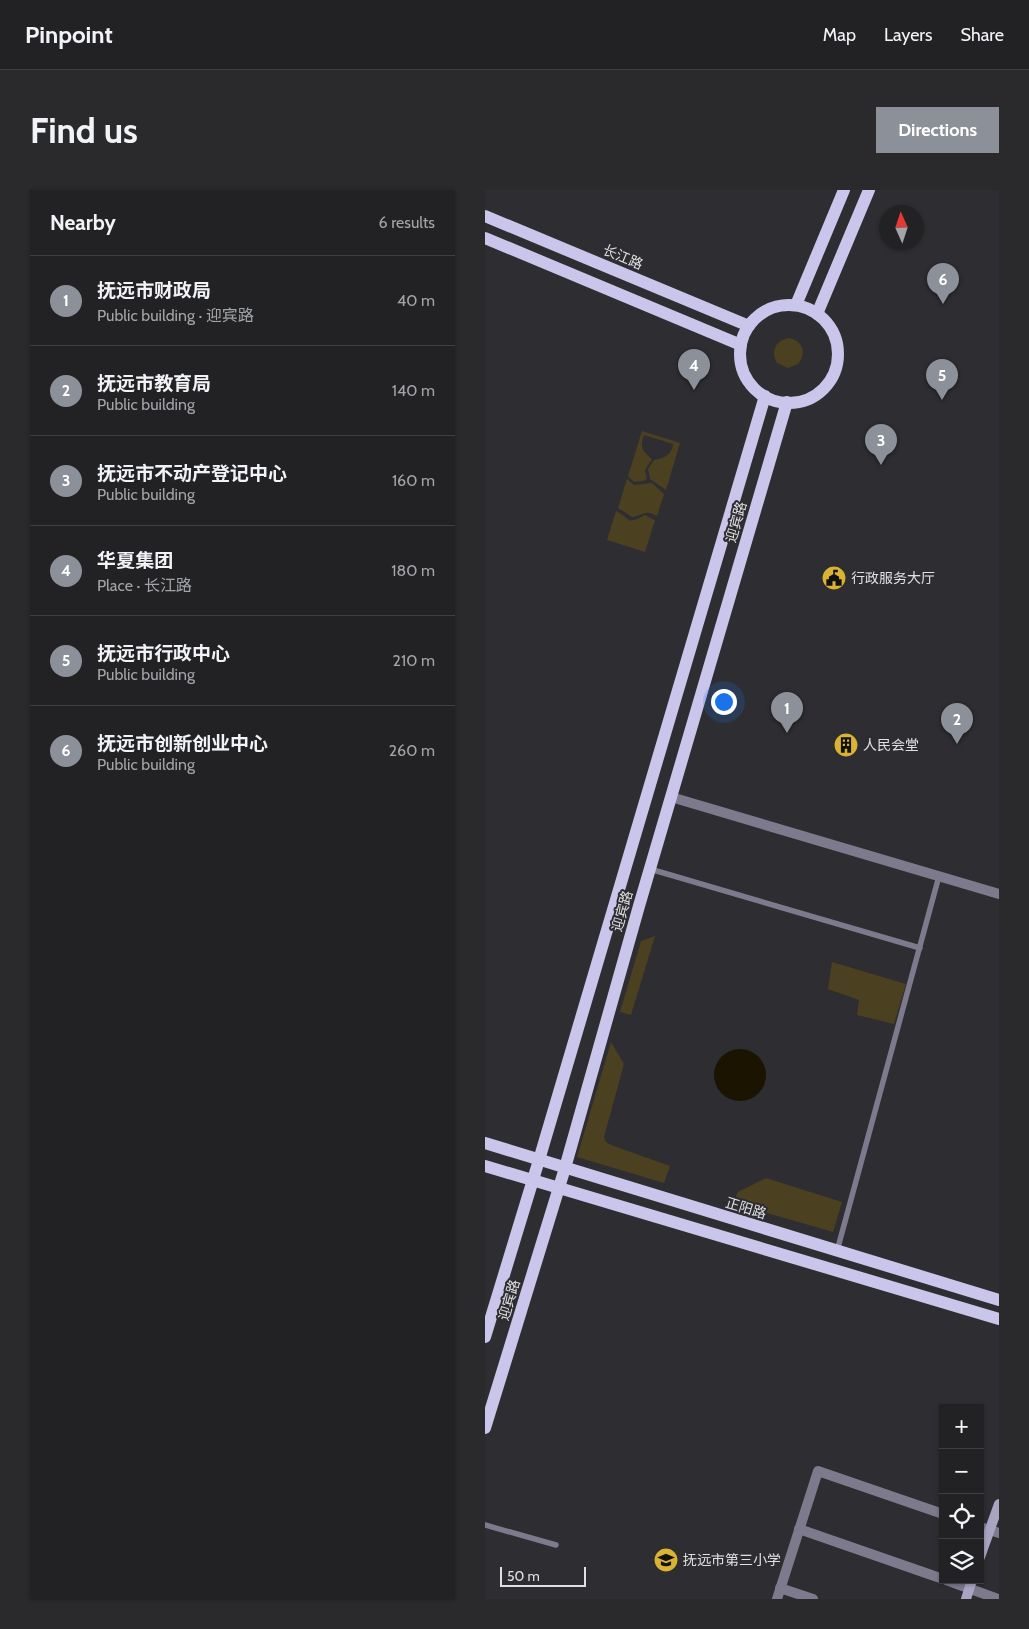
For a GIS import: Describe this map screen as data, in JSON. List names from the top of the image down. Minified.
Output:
{"streets":{"main road":["长江路","迎宾路","正阳路"]},"crossings":[["长江路","迎宾路"],["迎宾路","正阳路"]],"places":{"public building":["行政服务大厅"],"building":["人民会堂"],"school or university":["抚远市第三小学"]},"scale_bar":"50 m","north":"top","page":{"header":"Pinpoint","nav":["Map","Layers","Share"],"buttons":"Directions","title":"Find us","heading":["Nearby","6 results"],"list":[{"mark":"1","name":"抚远市财政局","note":"Public building · 迎宾路","value":"40 m"},{"mark":"2","name":"抚远市教育局","note":"Public building","value":"140 m"},{"mark":"3","name":"抚远市不动产登记中心","note":"Public building","value":"160 m"},{"mark":"4","name":"华夏集团","note":"Place · 长江路","value":"180 m"},{"mark":"5","name":"抚远市行政中心","note":"Public building","value":"210 m"},{"mark":"6","name":"抚远市创新创业中心","note":"Public building","value":"260 m"}],"pins":["6","4","5","3","1","2"],"map_buttons":["+","−"],"scale":"50 m"}}
